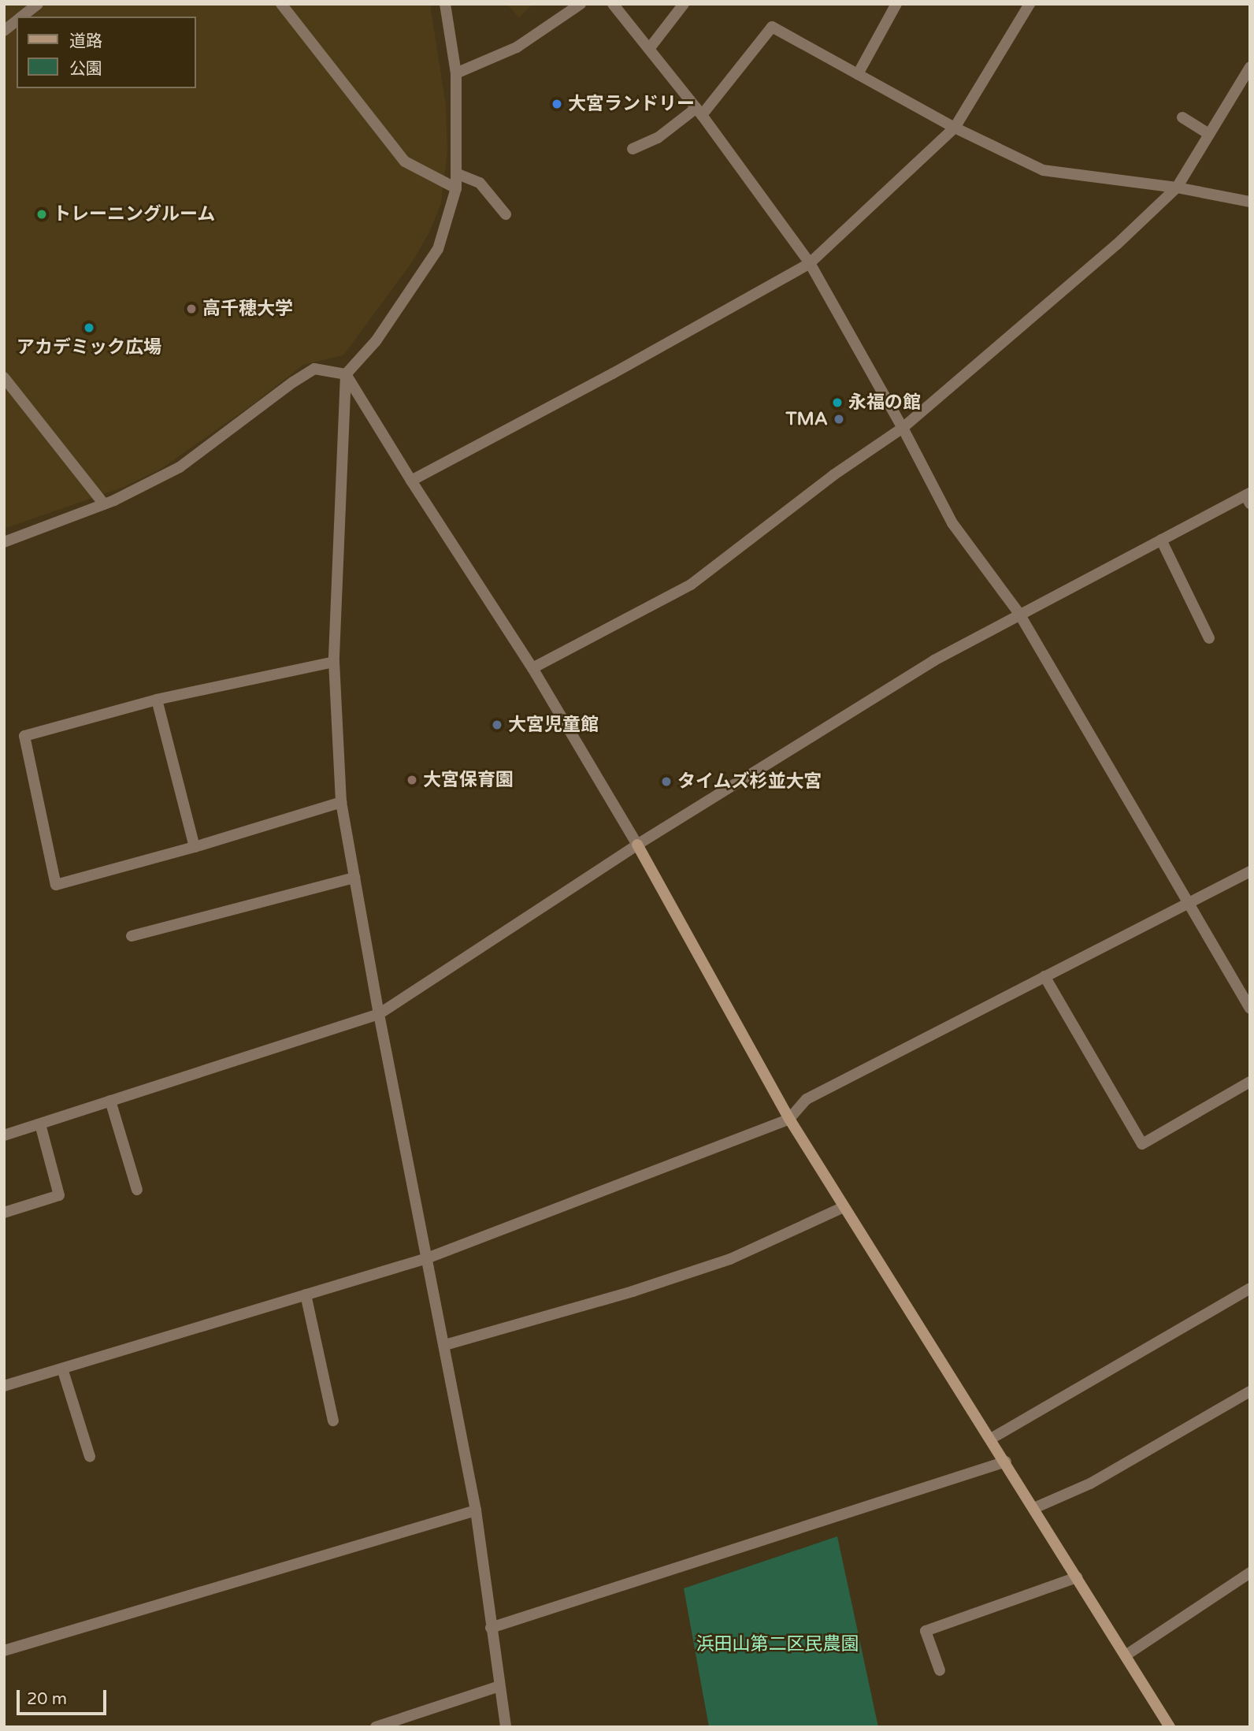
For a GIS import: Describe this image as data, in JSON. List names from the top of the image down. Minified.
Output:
{"parks":["浜田山第二区民農園"],"places":["大宮ランドリー","トレーニングルーム","高千穂大学","アカデミック広場","永福の館","TMA","大宮児童館","大宮保育園","タイムズ杉並大宮"],"legend":["道路","公園"],"scale_bar":"20 m"}
